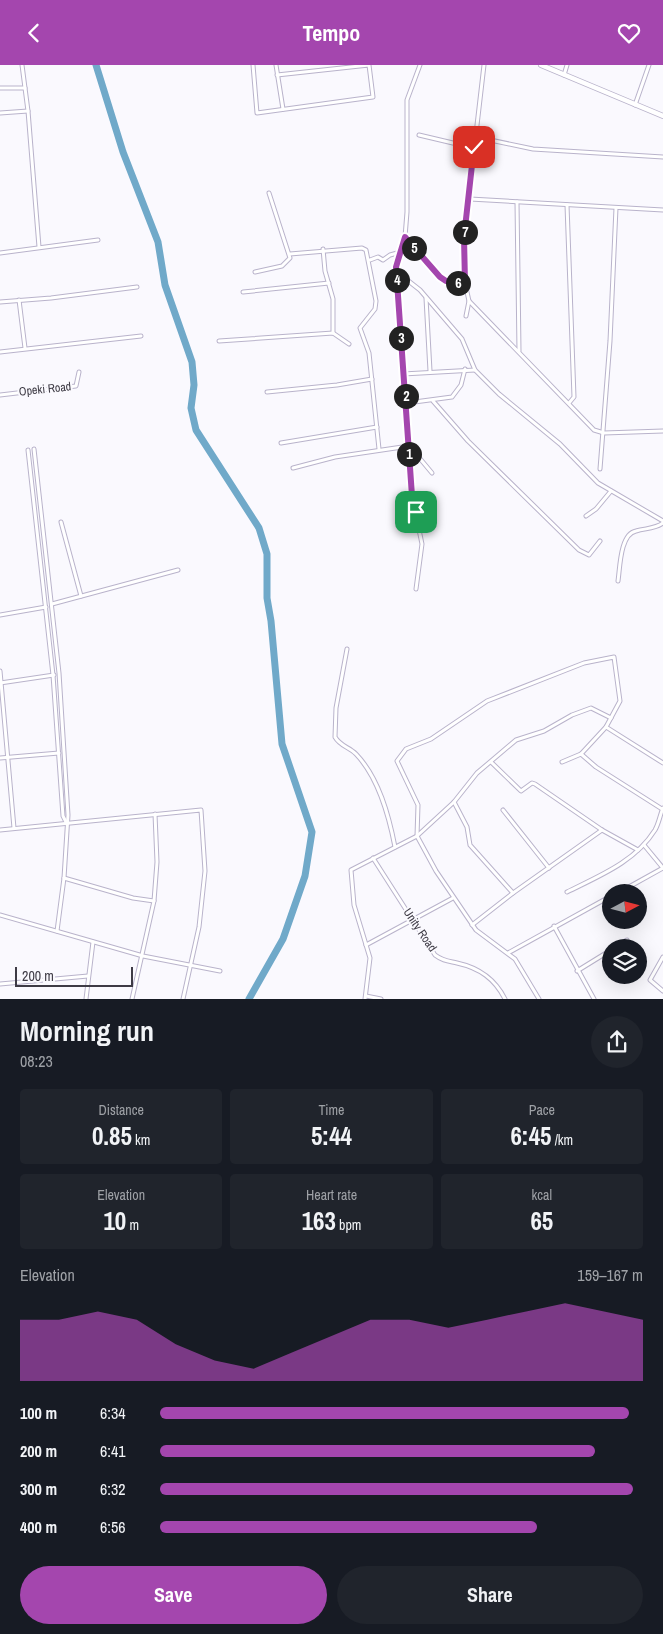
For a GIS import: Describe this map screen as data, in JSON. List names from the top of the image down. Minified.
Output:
{"streets":{"street":["Opeki Road","Unity Road"]},"scale_bar":"200 m","north":"right","page":{"header":"Tempo","pins":["7","5","4","6","3","2","1"],"scale":"200 m","heading":["Morning run","08:23"],"stats":[["Distance","0.85 km"],["Time","5:44"],["Pace","6:45 /km"],["Elevation","10 m"],["Heart rate","163 bpm"],["kcal","65"]],"chart":["Elevation","159–167 m"],"list":[{"name":"100 m","note":"6:34"},{"name":"200 m","note":"6:41"},{"name":"300 m","note":"6:32"},{"name":"400 m","note":"6:56"}],"buttons":["Save","Share"]}}
